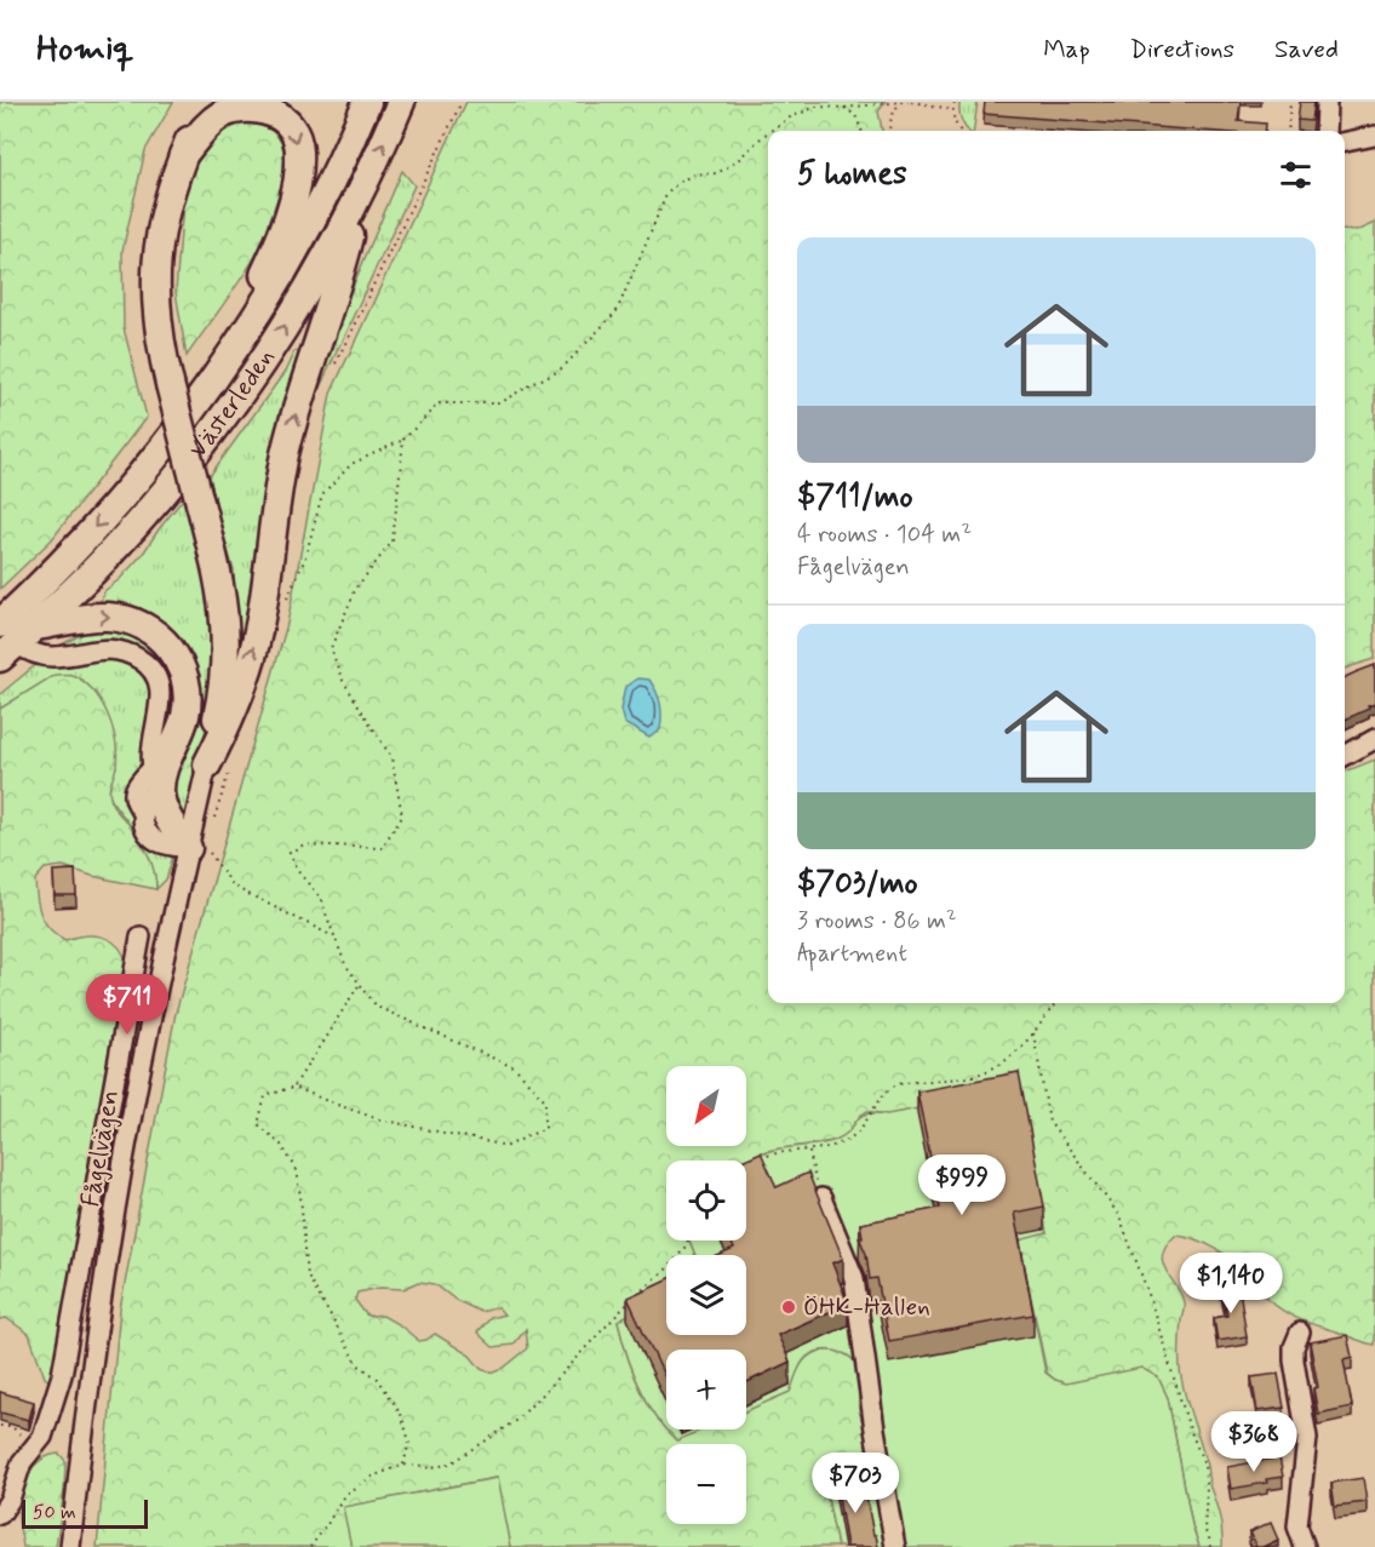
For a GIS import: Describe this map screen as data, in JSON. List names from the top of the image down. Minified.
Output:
{"streets":{"highway":["Västerleden"],"street":["Fågelvägen"]},"places":["ÖHK-Hallen"],"scale_bar":"50 m","north":"bottom left","page":{"header":"Homiq","nav":["Map","Directions","Saved"],"heading":"5 homes","list":[{"name":"$711/mo","note":"4 rooms · 104 m² · Fågelvägen"},{"name":"$703/mo","note":"3 rooms · 86 m² · Apartment"}],"price":["$711","$999","$1,140","$368","$703"],"map_buttons":["+","−"],"scale":"50 m"}}
